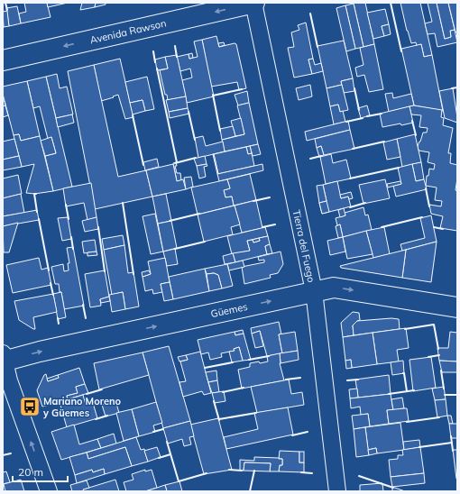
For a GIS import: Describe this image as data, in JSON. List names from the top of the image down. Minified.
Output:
{"streets":{"main road":["Avenida Rawson","Güemes"],"street":["Tierra del Fuego"]},"crossings":[["Avenida Rawson","Tierra del Fuego"],["Tierra del Fuego","Güemes"]],"one_way":["Avenida Rawson","Güemes"],"places":{"bus stop":["Mariano Moreno y Güemes"]},"scale_bar":"20 m"}
